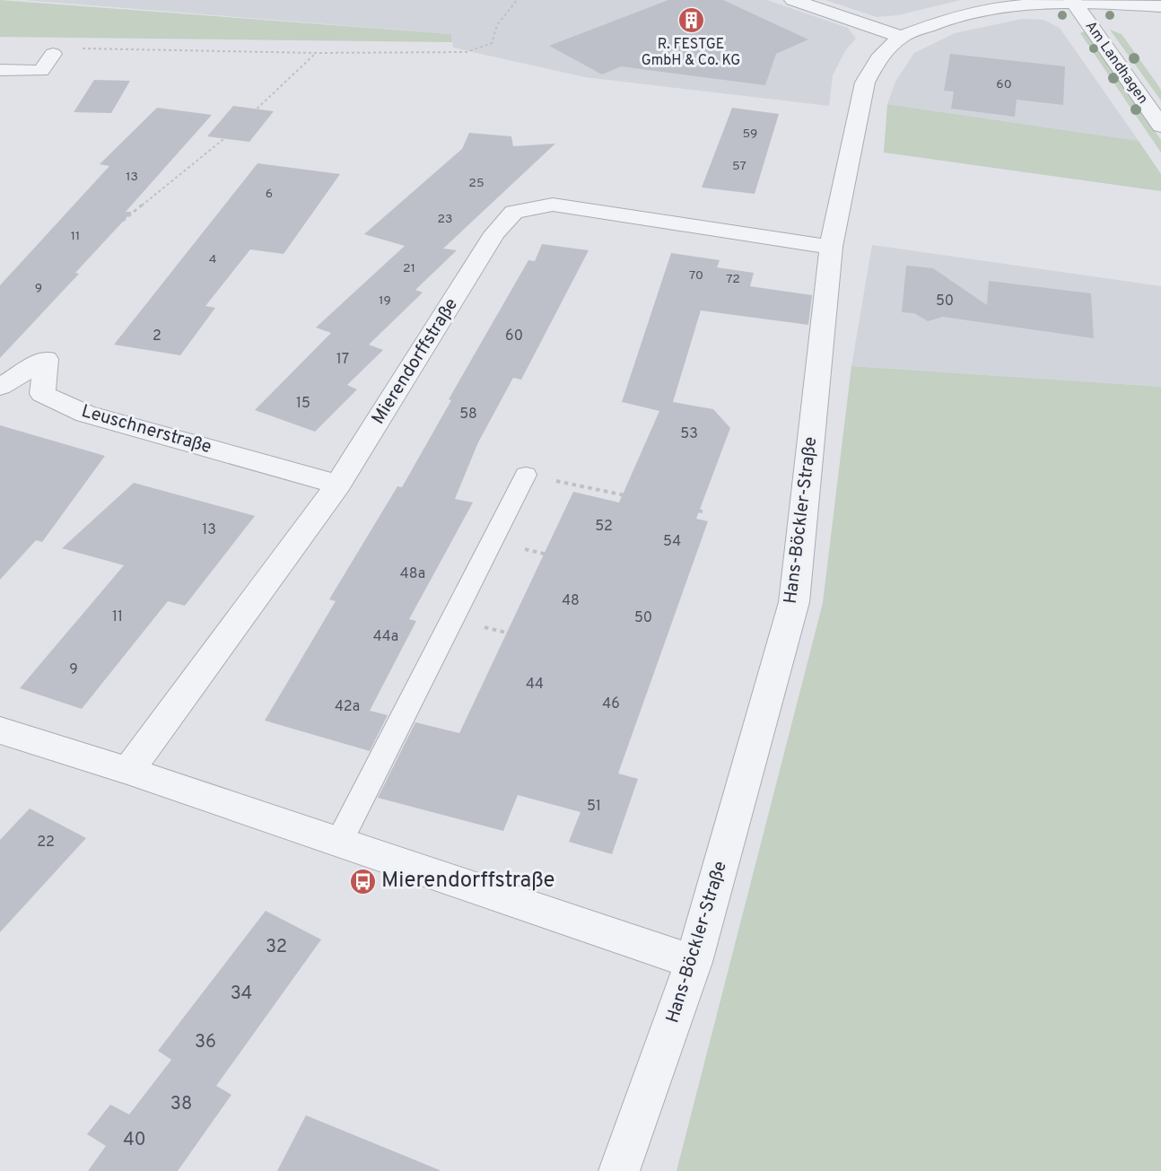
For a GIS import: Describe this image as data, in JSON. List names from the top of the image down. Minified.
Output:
{"streets":{"street":["Am Landhagen","Mierendorffstraße","Leuschnerstraße","Hans-Böckler-Straße"]},"crossings":[["Am Landhagen","Hans-Böckler-Straße"],["Mierendorffstraße","Leuschnerstraße"],["Mierendorffstraße","Hans-Böckler-Straße"]],"places":{"building":["R. FESTGE GmbH & Co. KG"],"bus stop":["Mierendorffstraße"]},"house_numbers":["60","59","57","13","25","6","23","11","4","21","70","72","9","19","50","2","60","17","15","58","53","52","13","54","48a","48","11","50","44a","9","44","46","42a","51","22","32","34","36","38","40"]}
